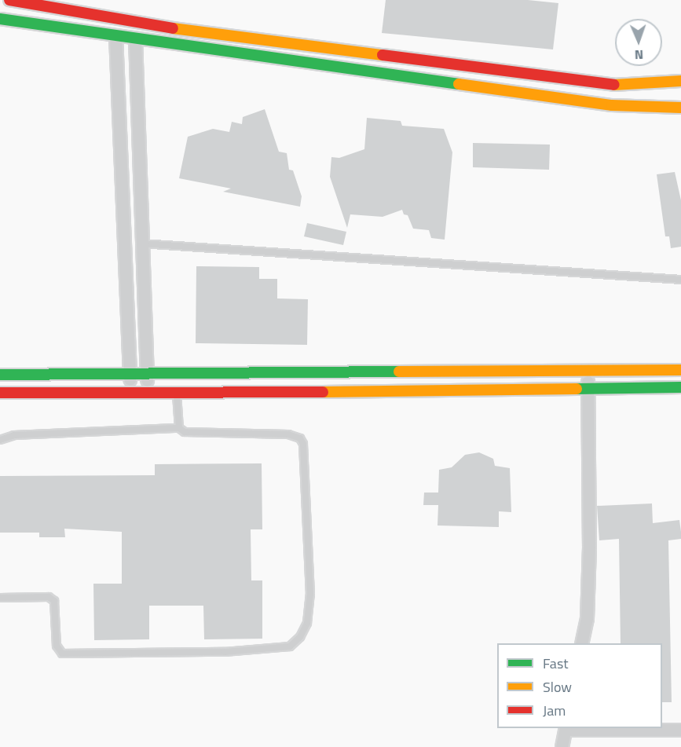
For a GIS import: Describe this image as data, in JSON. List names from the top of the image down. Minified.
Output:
{"legend":["Fast","Slow","Jam"],"north":"bottom"}
